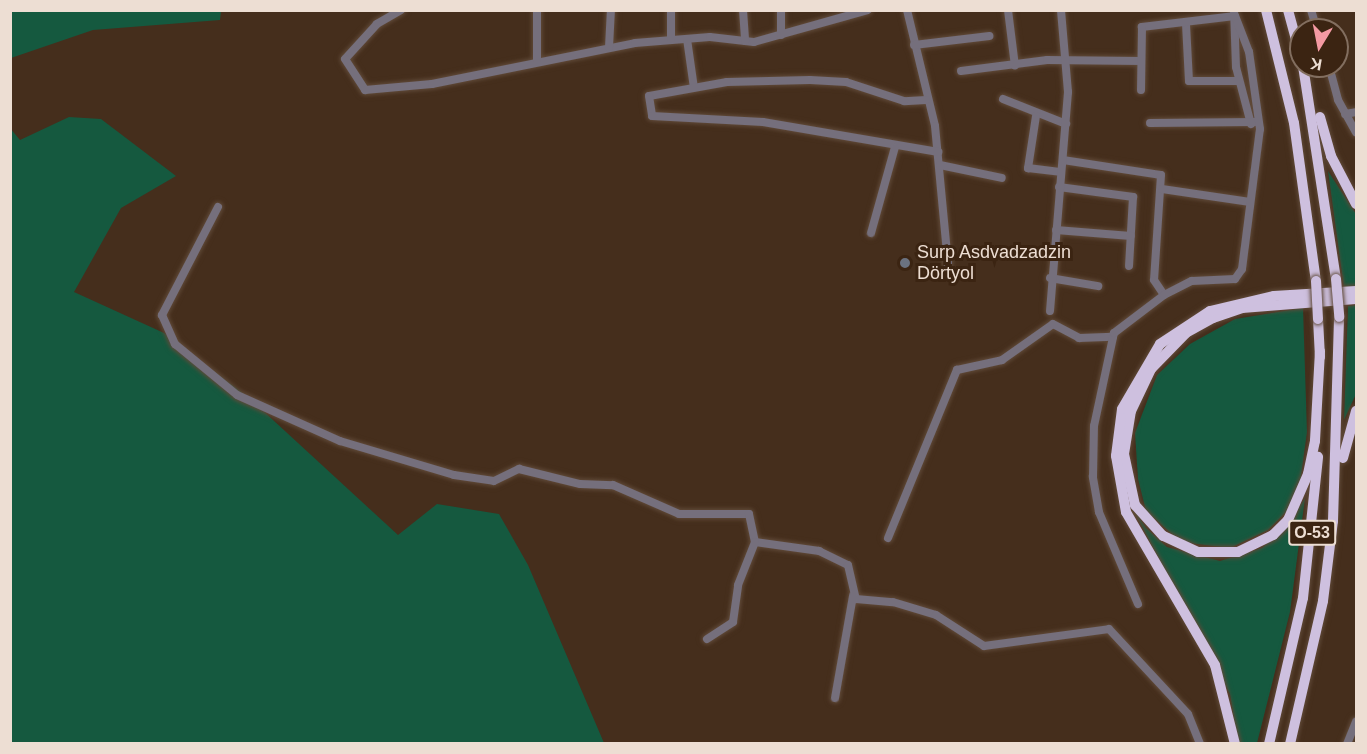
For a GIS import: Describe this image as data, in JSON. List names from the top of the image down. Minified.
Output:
{"streets":{"highway":["O-53"]},"places":["Surp Asdvadzadzin Dörtyol"],"north":"bottom"}
